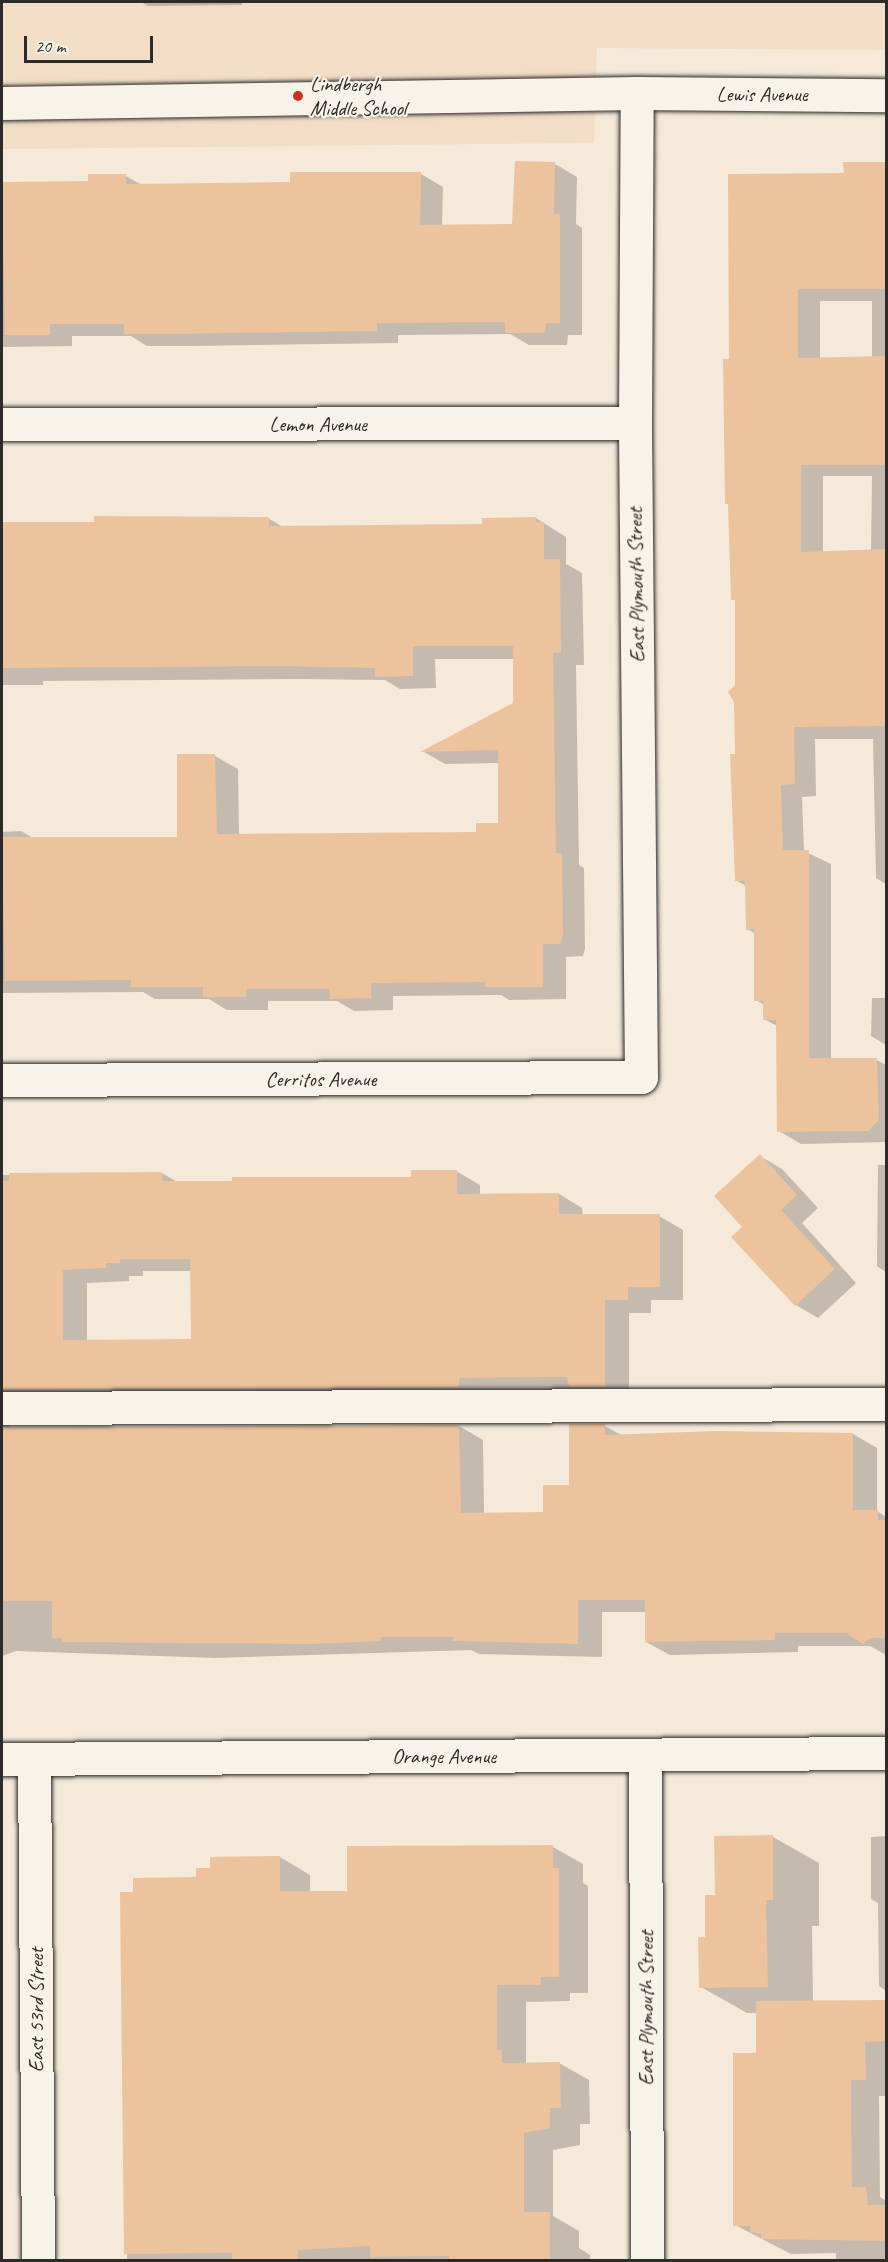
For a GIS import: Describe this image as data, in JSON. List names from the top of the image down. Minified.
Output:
{"streets":{"street":["Lewis Avenue","Lemon Avenue","East Plymouth Street","Cerritos Avenue","Orange Avenue","East 53rd Street"]},"crossings":[["Lewis Avenue","East Plymouth Street"],["Lemon Avenue","East Plymouth Street"],["East Plymouth Street","Cerritos Avenue"],["East Plymouth Street","Orange Avenue"],["Orange Avenue","East 53rd Street"]],"places":["Lindbergh Middle School"],"scale_bar":"20 m"}
